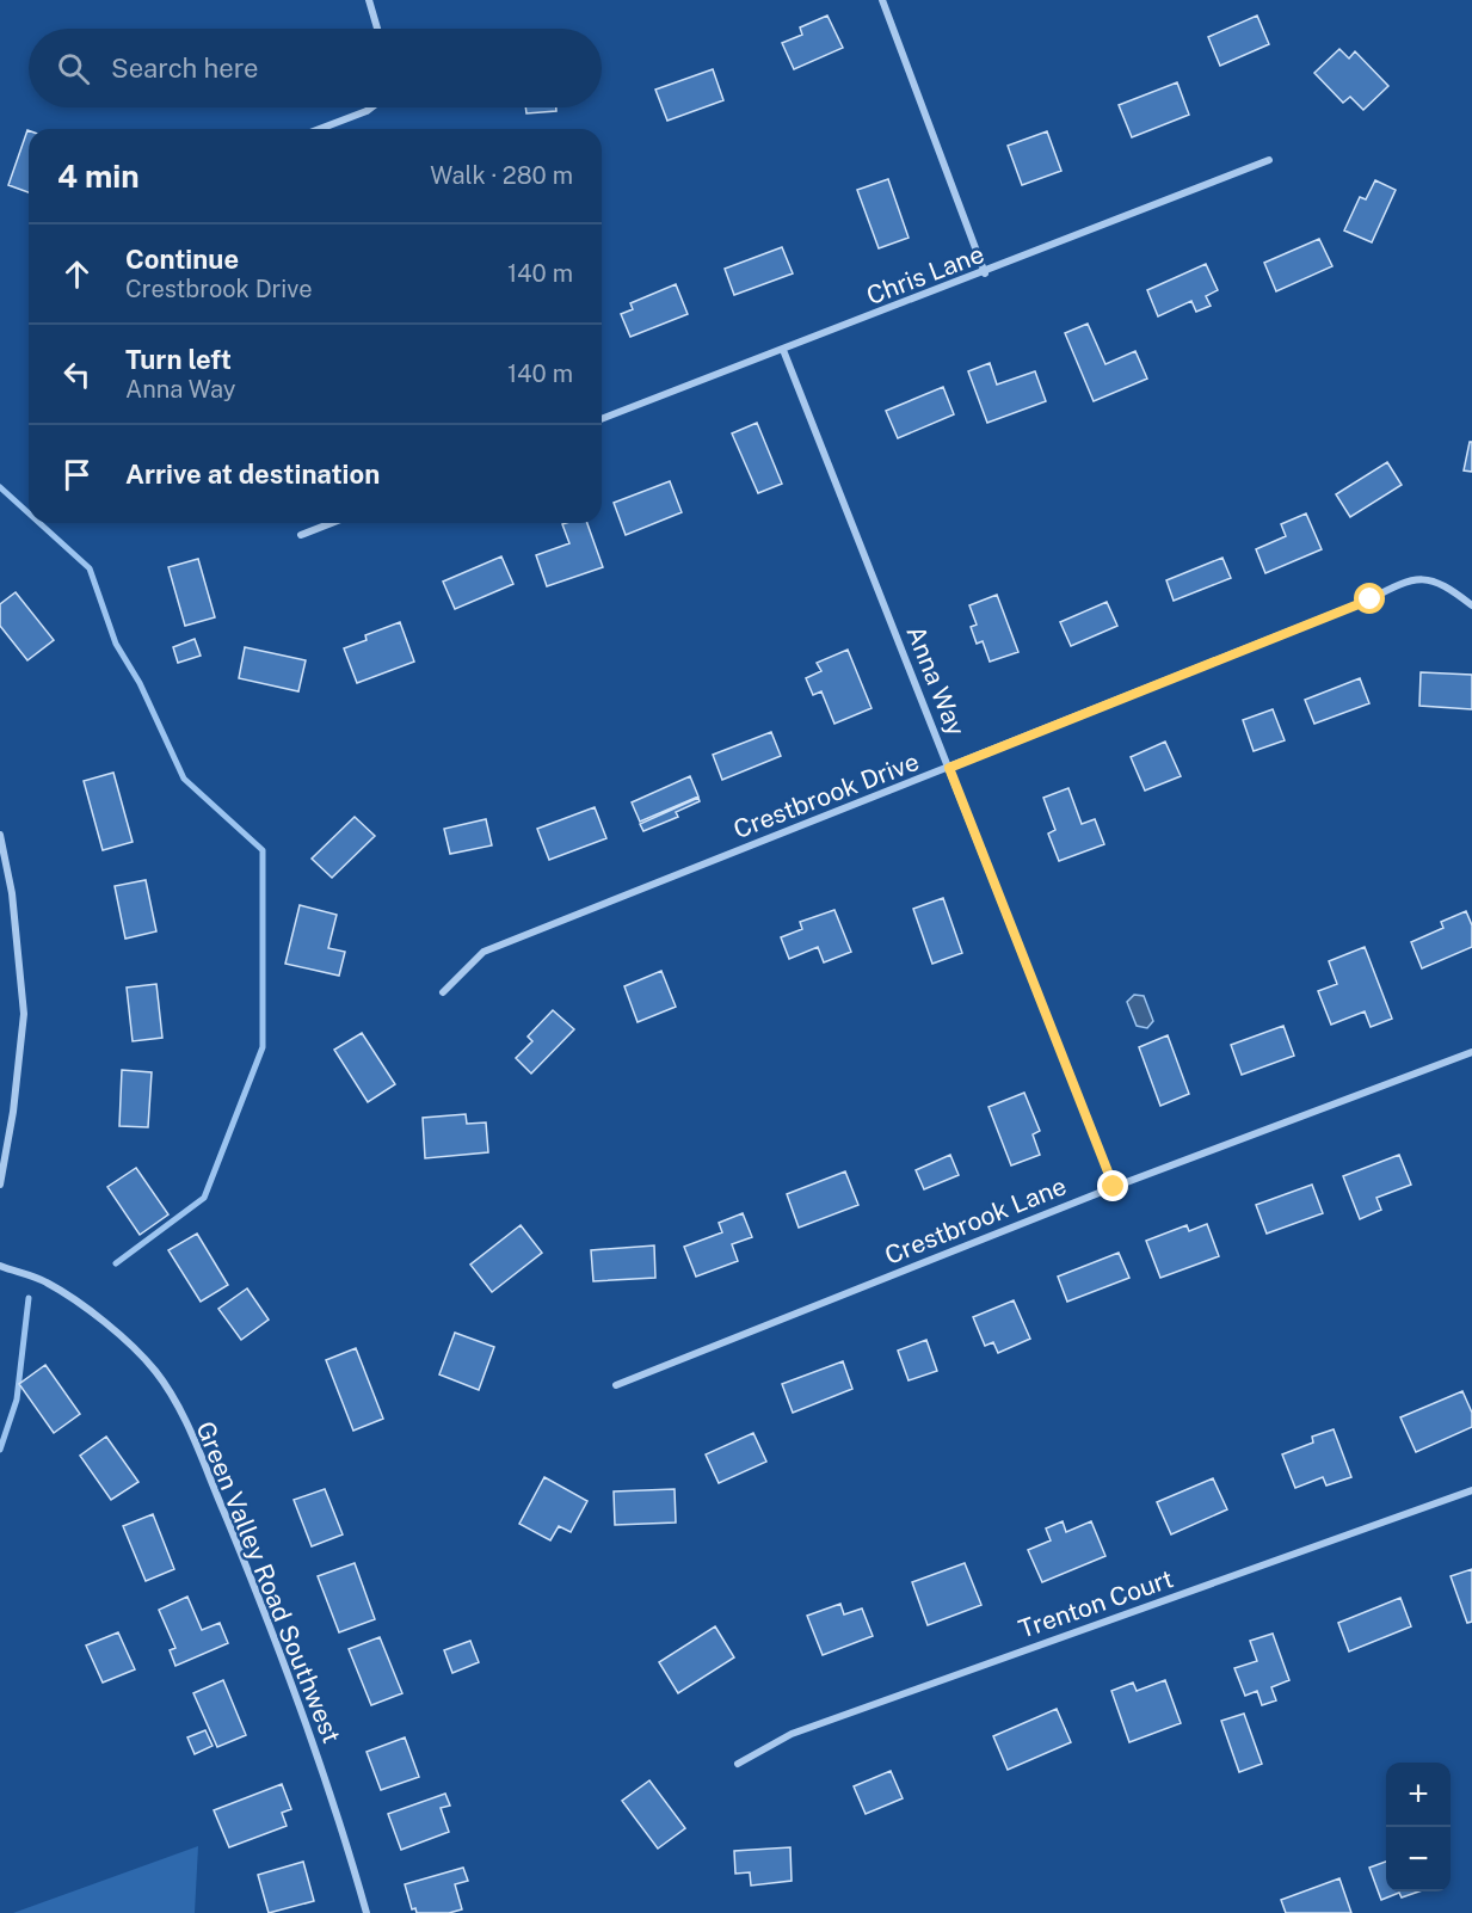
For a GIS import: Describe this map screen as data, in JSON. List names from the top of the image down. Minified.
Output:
{"streets":{"street":["Chris Lane","Anna Way","Crestbrook Drive","Crestbrook Lane","Green Valley Road Southwest","Trenton Court"]},"crossings":[["Chris Lane","Anna Way"],["Anna Way","Crestbrook Drive"],["Anna Way","Crestbrook Lane"]],"page":{"search":"Search here","heading":["4 min","Walk · 280 m"],"list":[["Continue","Crestbrook Drive","140 m"],["Turn left","Anna Way","140 m"],"Arrive at destination"],"map_buttons":["+","−"]}}
